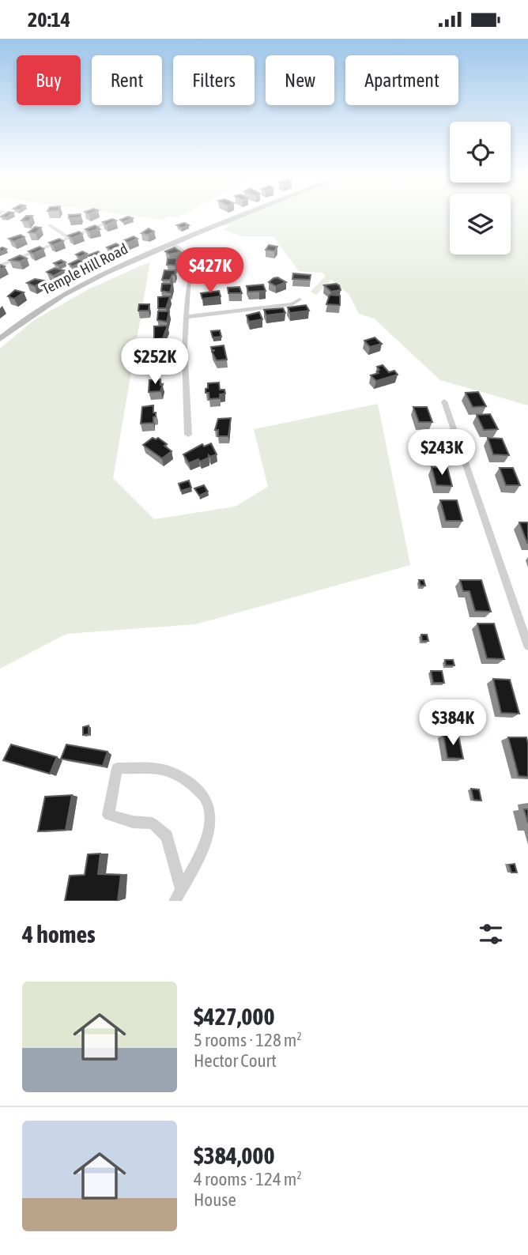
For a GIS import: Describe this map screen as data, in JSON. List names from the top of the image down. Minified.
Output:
{"streets":{"main road":["Temple Hill Road"]},"page":{"status":"20:14","chip":["Buy","Rent","Filters","New","Apartment"],"price":["$427K","$252K","$243K","$384K"],"heading":"4 homes","list":[{"name":"$427,000","note":"5 rooms · 128 m² · Hector Court"},{"name":"$384,000","note":"4 rooms · 124 m² · House"}]}}
